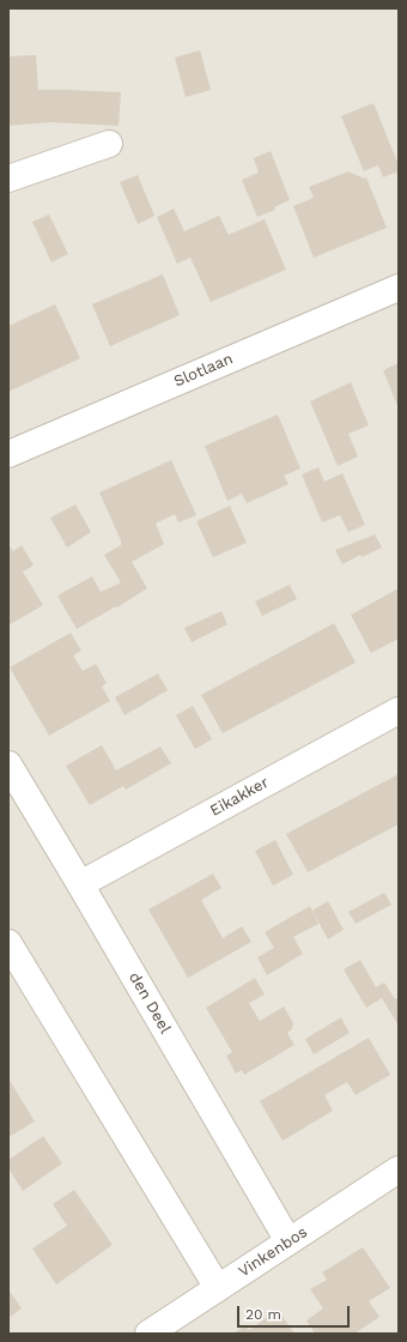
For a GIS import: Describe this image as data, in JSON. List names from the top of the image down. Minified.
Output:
{"streets":{"street":["Slotlaan","Eikakker","den Deel","Vinkenbos"]},"crossings":[["Eikakker","den Deel"],["den Deel","Vinkenbos"]],"scale_bar":"20 m"}
